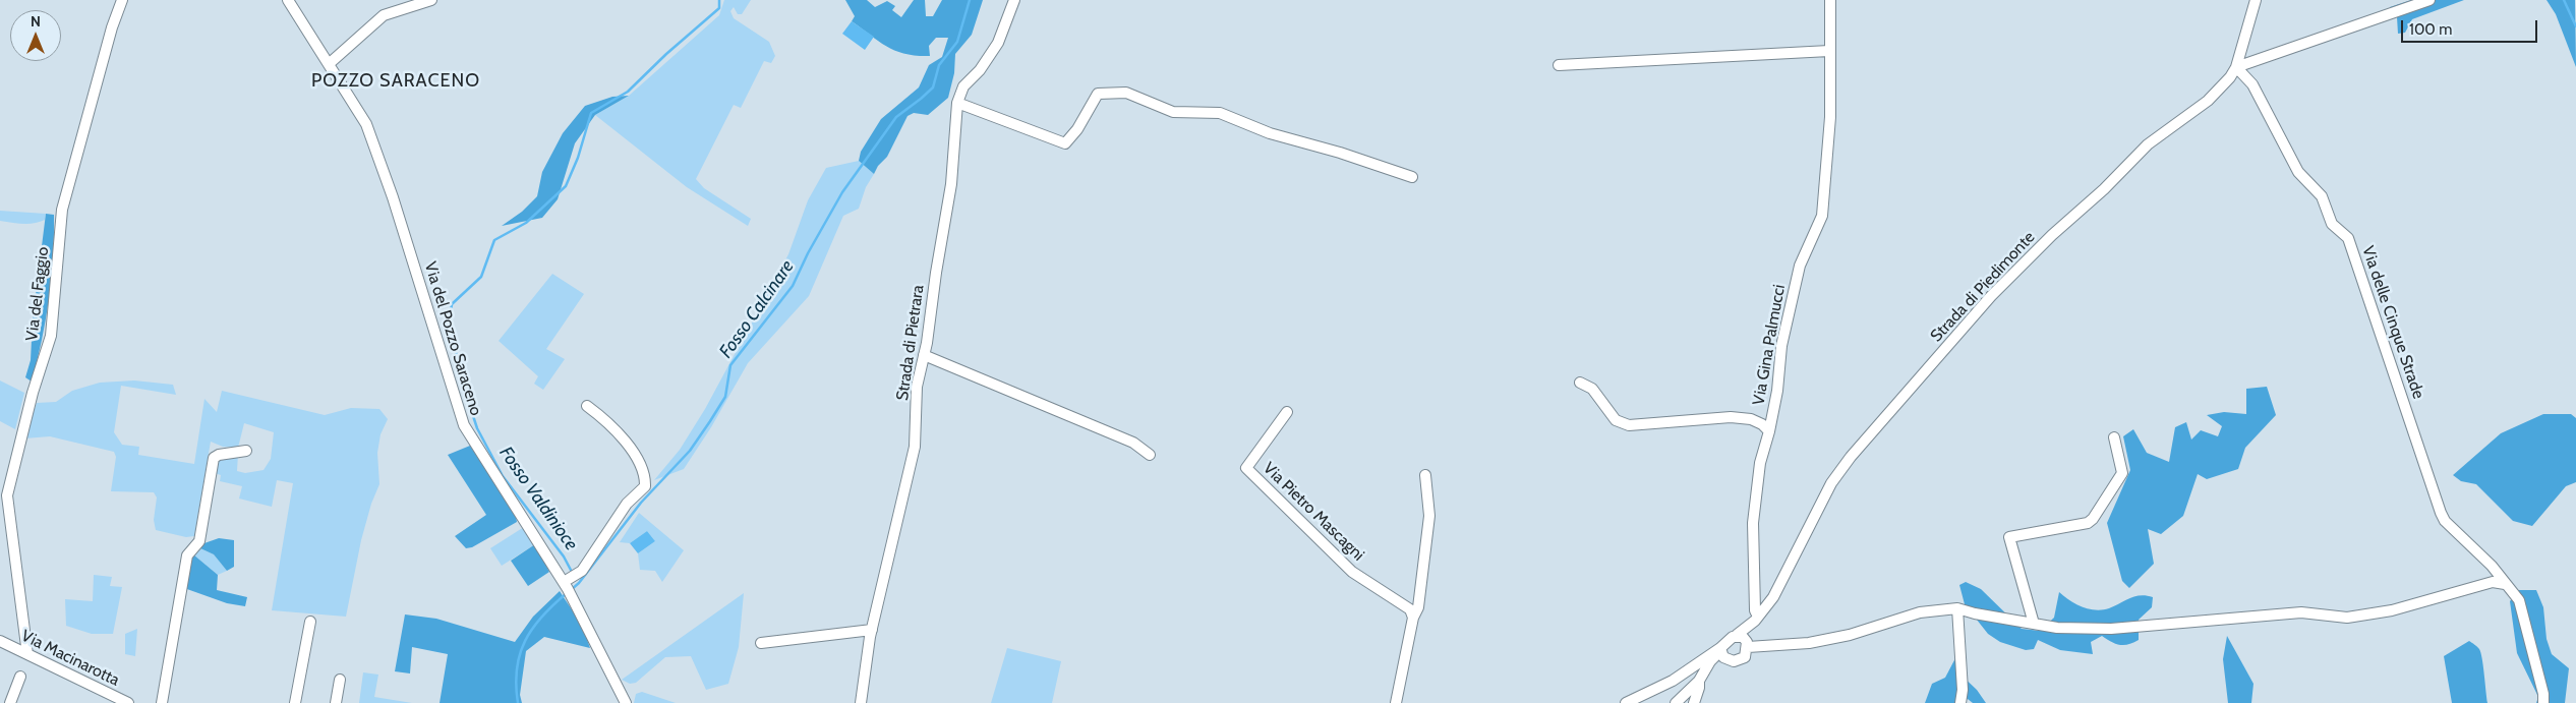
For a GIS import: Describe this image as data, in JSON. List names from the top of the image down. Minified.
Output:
{"streets":{"street":["Strada di Piedimonte","Via del Faggio","Via delle Cinque Strade","Via del Pozzo Saraceno","Strada di Pietrara","Via Gina Palmucci","Via Pietro Mascagni","Via Macinarotta"]},"crossings":[["Strada di Piedimonte","Via delle Cinque Strade"],["Strada di Piedimonte","Via Gina Palmucci"],["Via del Faggio","Via Macinarotta"]],"districts":["POZZO SARACENO"],"water":["Fosso Calcinare","Fosso Valdinioce"],"scale_bar":"100 m","north":"top"}
